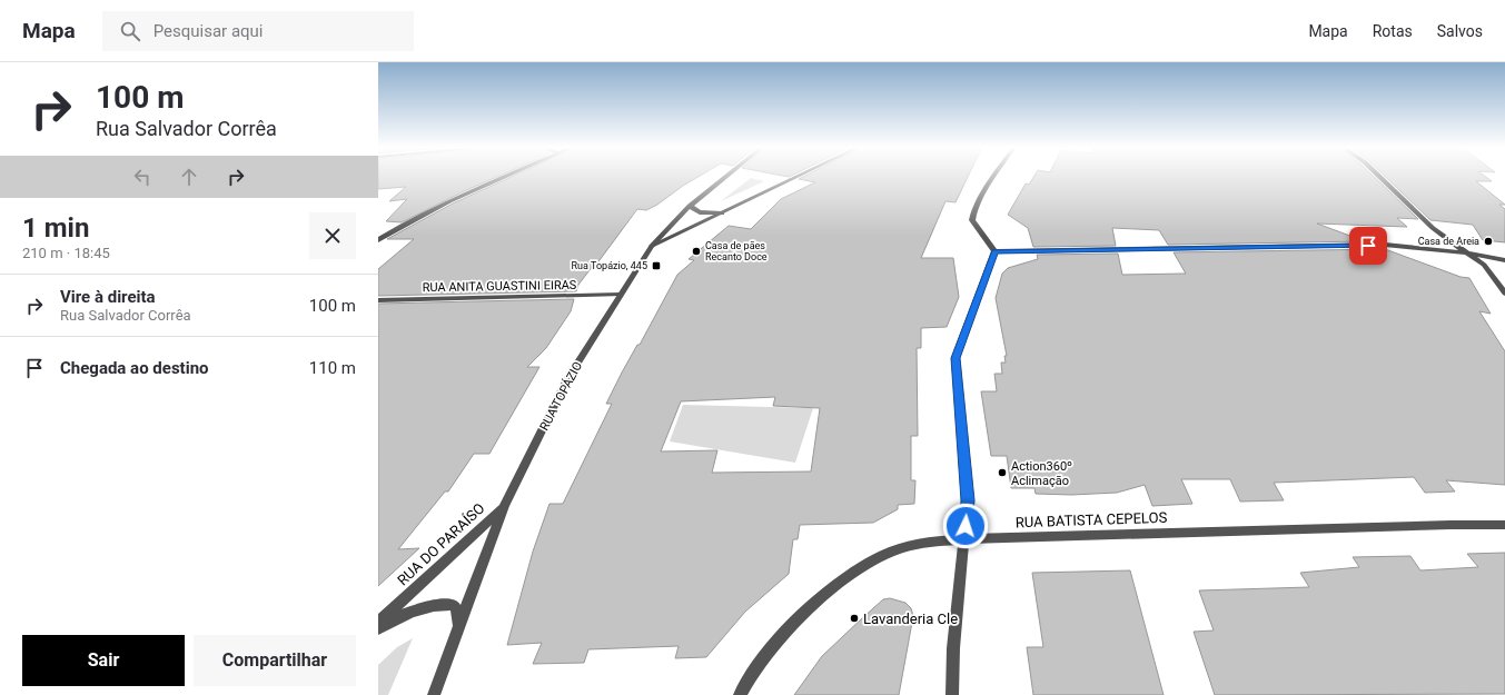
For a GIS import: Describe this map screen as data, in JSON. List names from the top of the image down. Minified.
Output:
{"streets":{"street":["RUA ANITA GUASTINI EIRAS","RUA TOPÁZIO","RUA BATISTA CEPELOS","RUA DO PARAÍSO"]},"crossings":[["RUA ANITA GUASTINI EIRAS","RUA TOPÁZIO"],["RUA TOPÁZIO","RUA DO PARAÍSO"]],"places":{"other":["Casa de Areia","Casa de pães Recanto Doce","Action360º Aclimação","Lavanderia Cle"],"transit":["Rua Topázio, 445"]},"page":{"header":"Mapa","search":"Pesquisar aqui","nav":["Mapa","Rotas","Salvos"],"turn":["100 m","Rua Salvador Corrêa"],"heading":["1 min","210 m · 18:45"],"list":[{"name":"Vire à direita","note":"Rua Salvador Corrêa","value":"100 m"},{"name":"Chegada ao destino","value":"110 m"}],"buttons":["Sair","Compartilhar"]}}
